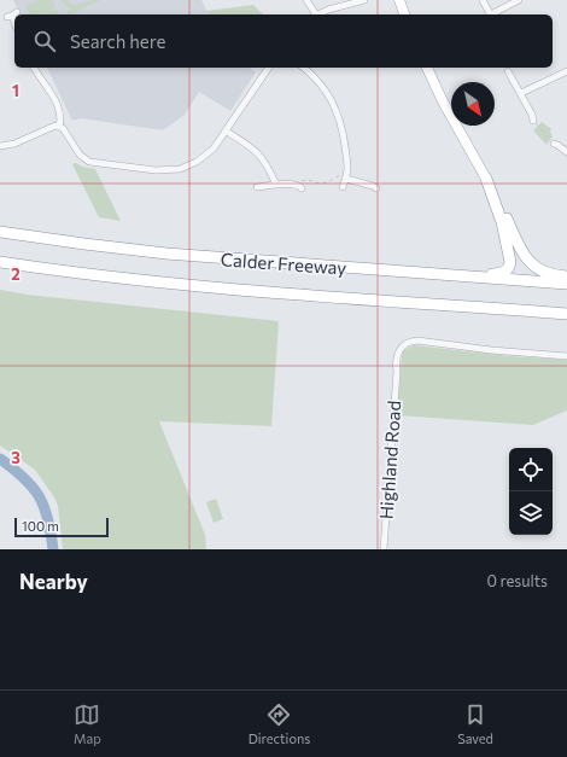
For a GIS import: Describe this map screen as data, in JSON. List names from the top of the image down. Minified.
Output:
{"streets":{"highway":["Calder Freeway"],"street":["Highland Road"]},"scale_bar":"100 m","north":"bottom right","page":{"search":"Search here","scale":"100 m","heading":["Nearby","0 results"],"nav":["Map","Directions","Saved"]},"grid":{"rows":["1","2","3"]}}
